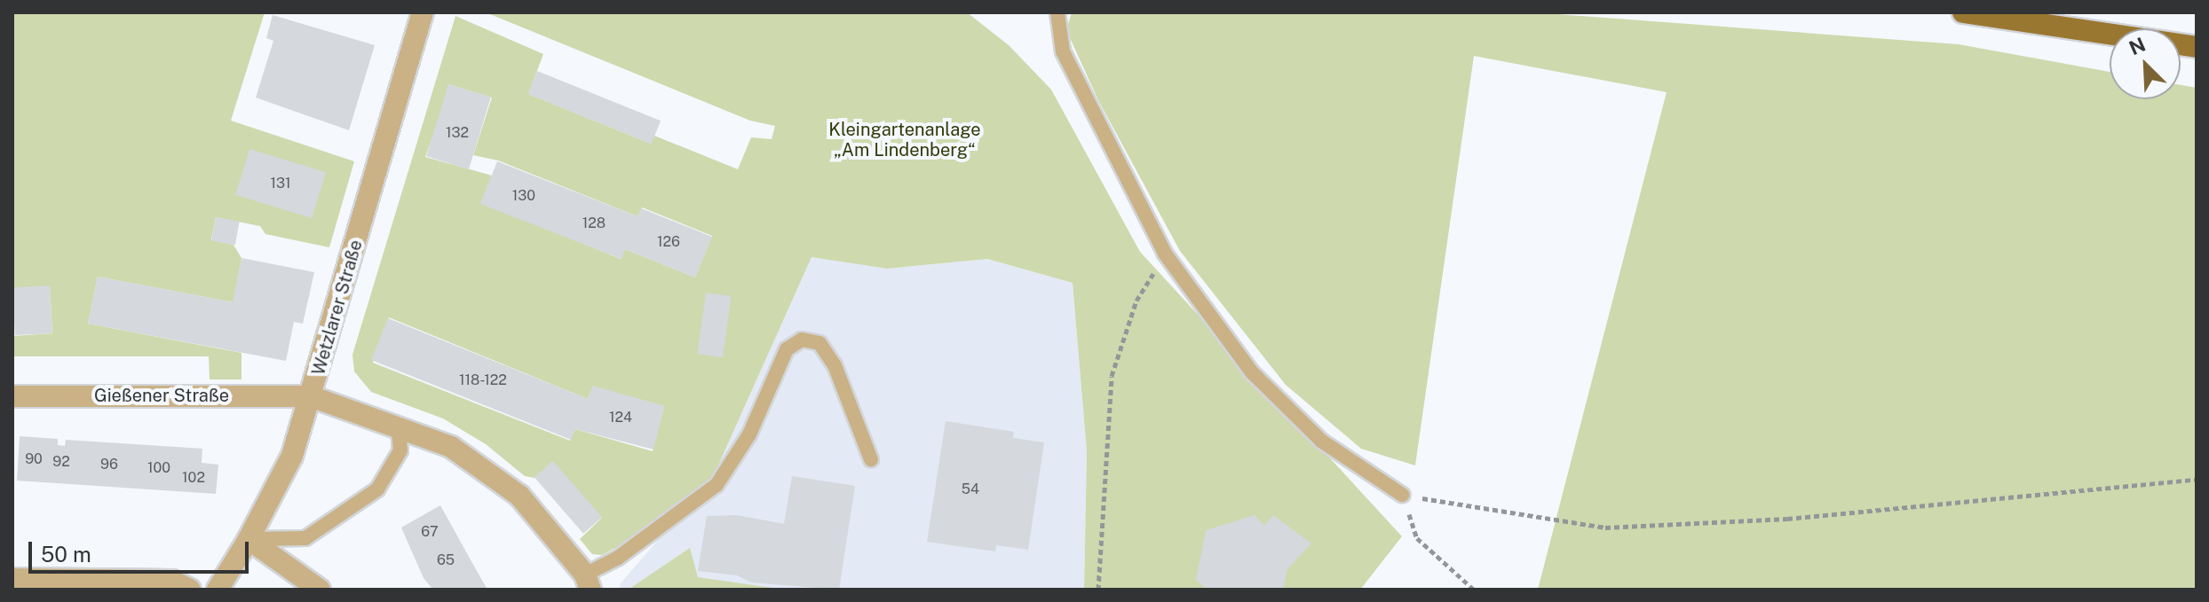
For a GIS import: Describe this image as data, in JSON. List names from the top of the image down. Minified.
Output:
{"streets":{"street":["Wetzlarer Straße","Gießener Straße"]},"crossings":[["Wetzlarer Straße","Gießener Straße"]],"parks":["Kleingartenanlage „Am Lindenberg“"],"house_numbers":["132","131","130","128","126","118-122","124","90","92","96","100","102","54","67","65"],"scale_bar":"50 m","north":"top left"}
